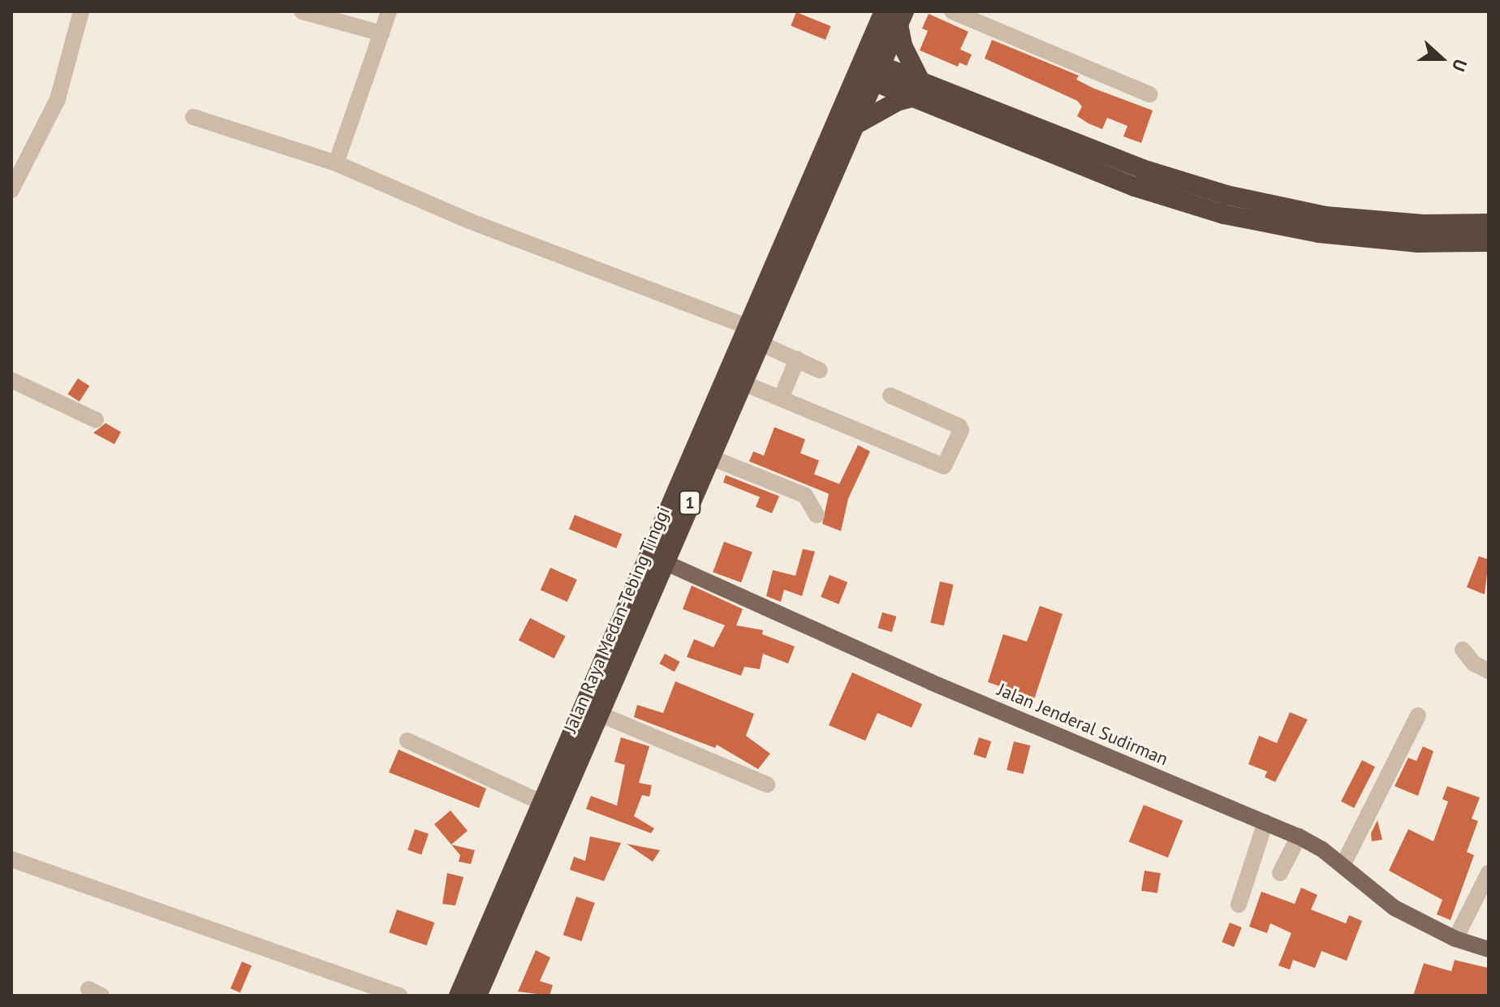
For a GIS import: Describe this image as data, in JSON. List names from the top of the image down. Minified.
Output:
{"streets":{"highway":["1","Jalan Raya Medan-Tebing Tinggi"],"main road":["Jalan Jenderal Sudirman"]},"crossings":[["Jalan Raya Medan-Tebing Tinggi","Jalan Jenderal Sudirman"]],"north":"right"}
